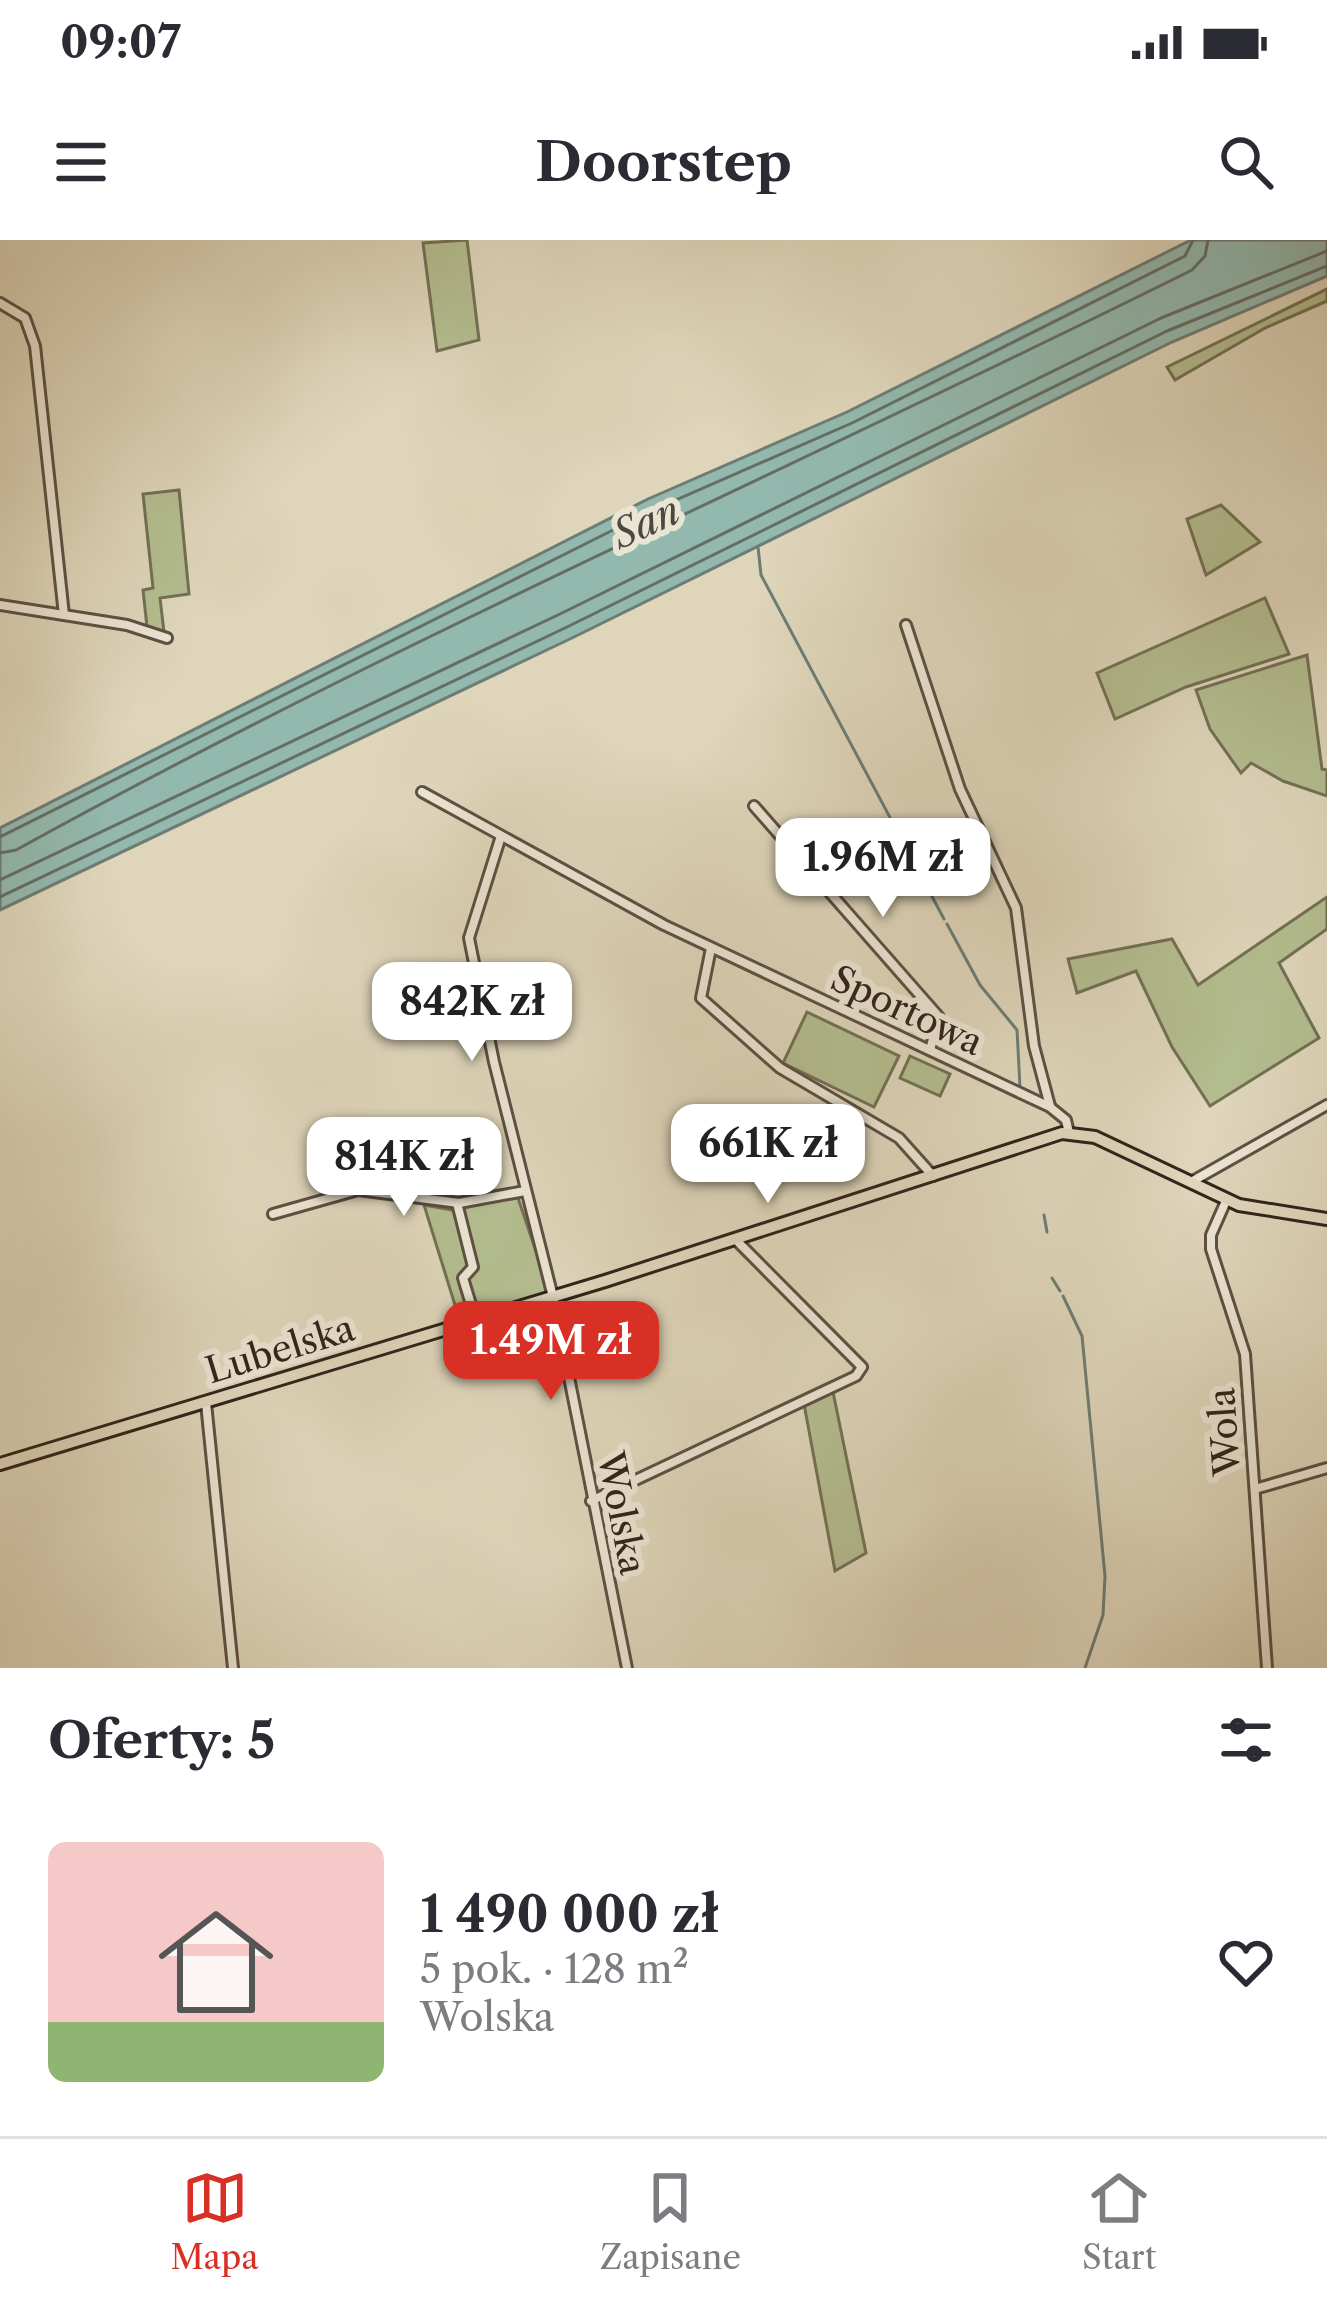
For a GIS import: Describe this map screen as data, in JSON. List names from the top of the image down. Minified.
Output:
{"streets":{"main road":["Lubelska"],"street":["Sportowa","Wola","Wolska"]},"crossings":[["Sportowa","Lubelska"],["Lubelska","Wolska"]],"water":["San"],"page":{"status":"09:07","header":"Doorstep","price":["1.96M zł","842K zł","661K zł","814K zł","1.49M zł"],"heading":"Oferty: 5","list":[{"name":"1 490 000 zł","note":"5 pok. · 128 m² · Wolska"}],"tabs":["Mapa","Zapisane","Start"]}}
